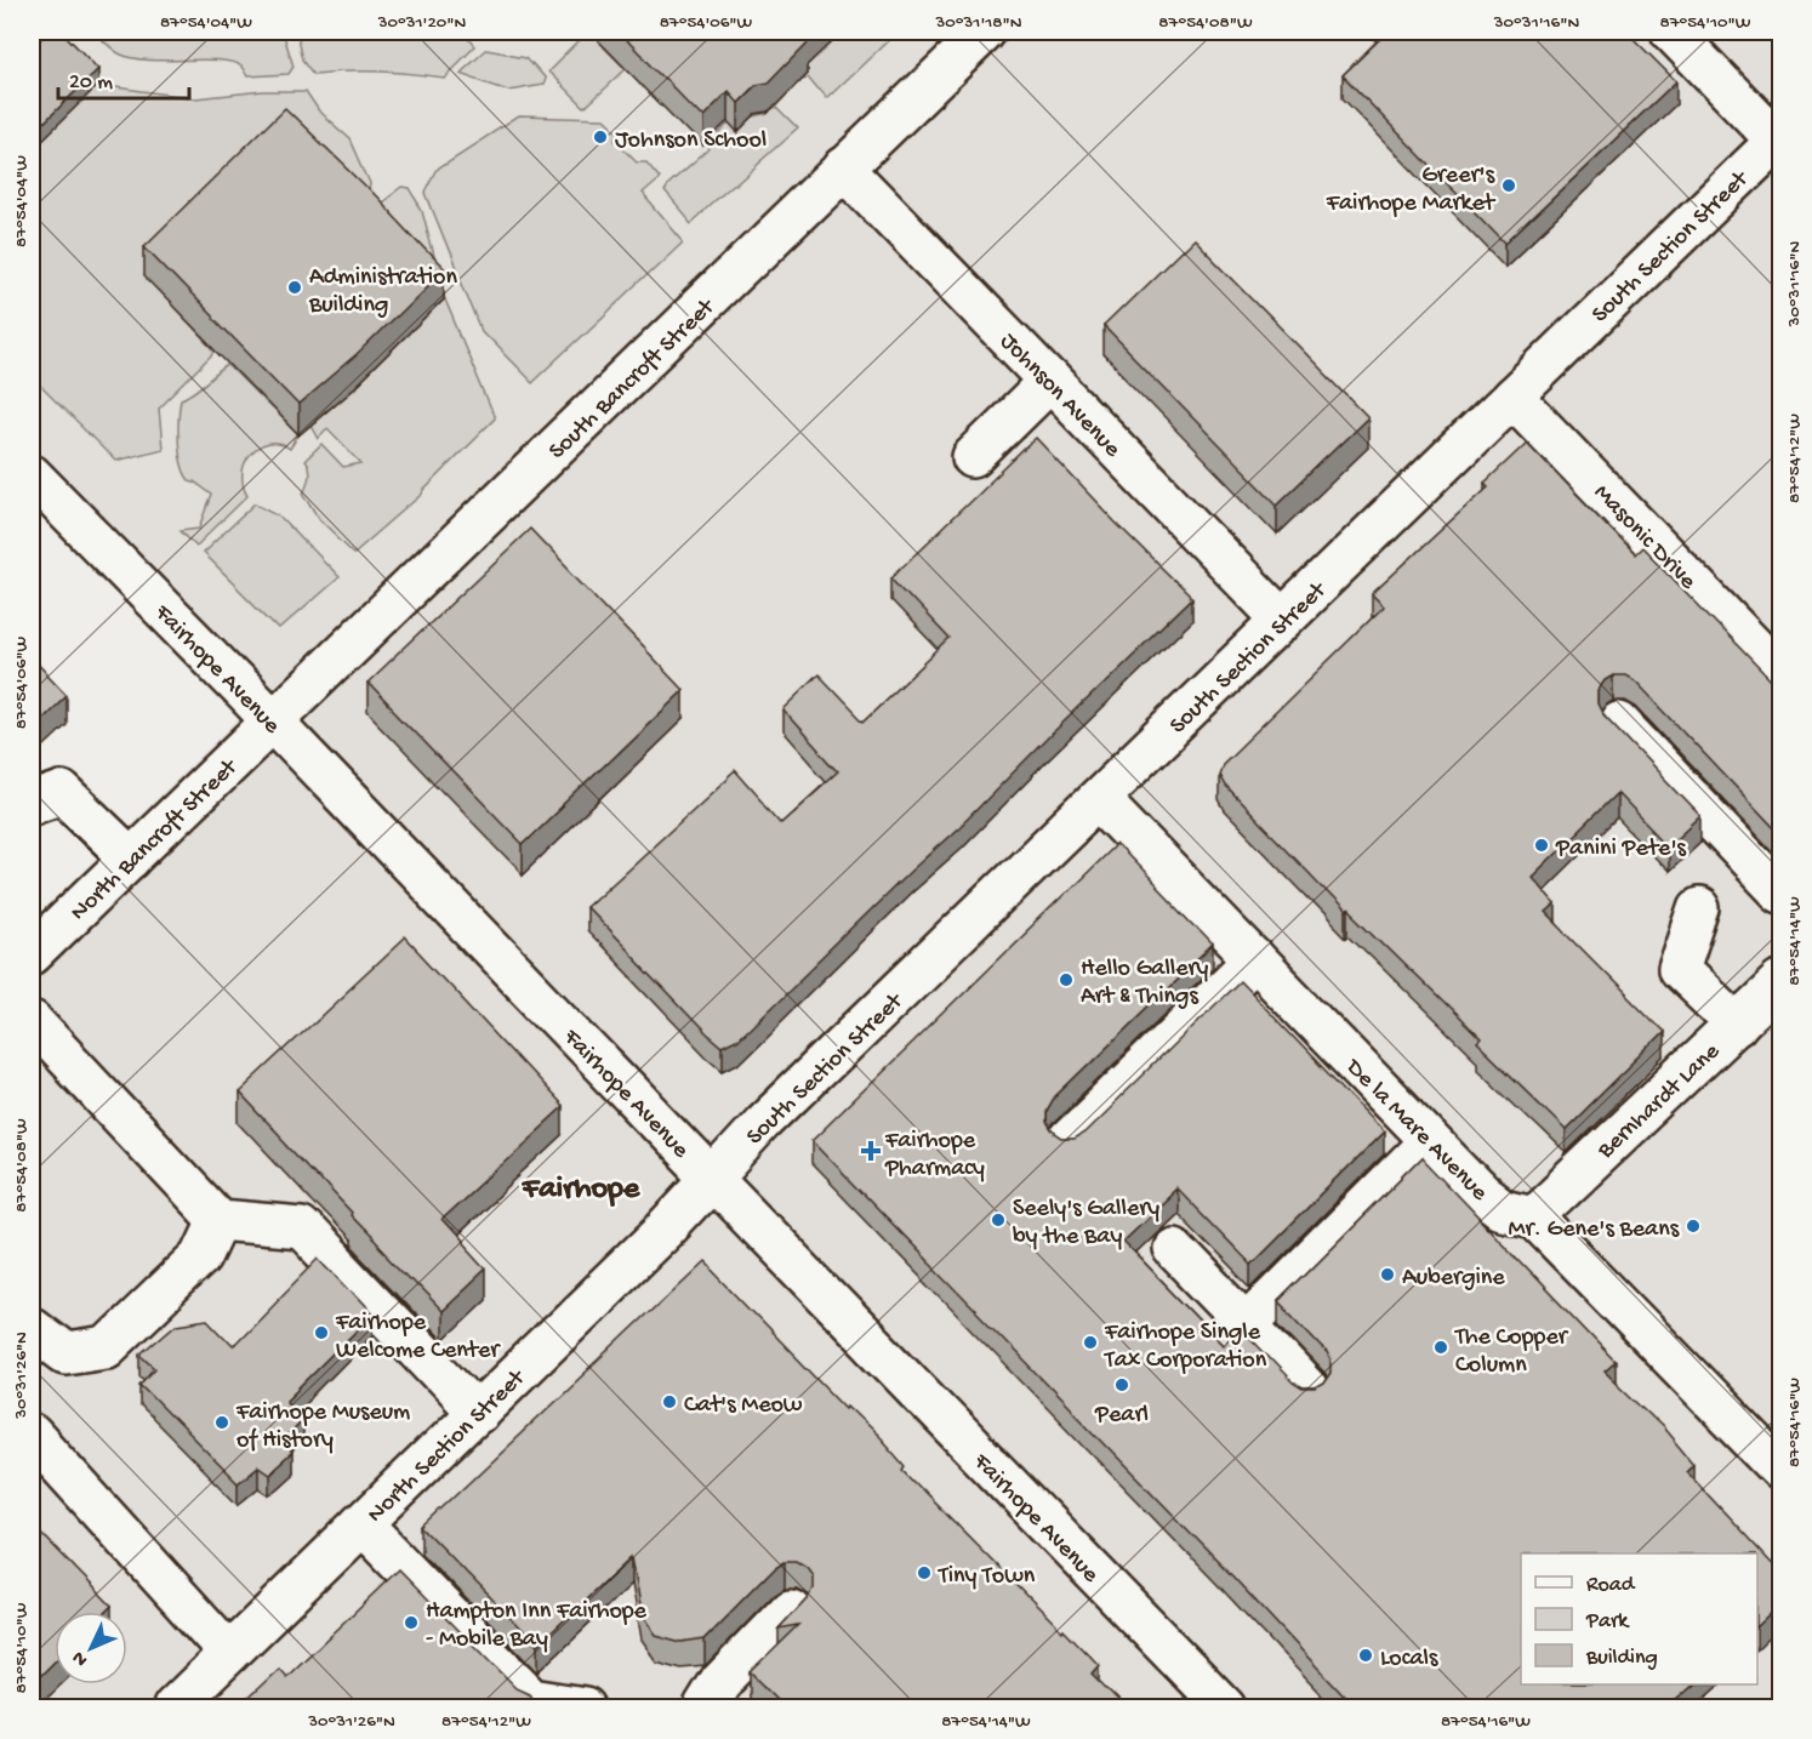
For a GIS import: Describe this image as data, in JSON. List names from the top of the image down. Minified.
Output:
{"streets":{"street":["South Section Street","South Bancroft Street","Johnson Avenue","Masonic Drive","Fairhope Avenue","North Bancroft Street","Bernhardt Lane","De la Mare Avenue","North Section Street"]},"crossings":[["South Section Street","Johnson Avenue"],["South Section Street","Masonic Drive"],["South Section Street","Fairhope Avenue"],["South Section Street","De la Mare Avenue"],["South Section Street","North Section Street"],["South Bancroft Street","Johnson Avenue"],["South Bancroft Street","Fairhope Avenue"],["South Bancroft Street","North Bancroft Street"],["Fairhope Avenue","North Bancroft Street"],["Fairhope Avenue","North Section Street"],["Bernhardt Lane","De la Mare Avenue"]],"districts":["Fairhope"],"places":{"other":["Johnson School","Greer's Fairhope Market","Administration Building","Panini Pete's","Hello Gallery Art & Things","Seely's Gallery by the Bay","Mr. Gene's Beans","Aubergine","Fairhope Welcome Center","Fairhope Single Tax Corporation","The Copper Column","Pearl","Cat's Meow","Fairhope Museum of History","Tiny Town","Hampton Inn Fairhope - Mobile Bay","Locals"],"health":["Fairhope Pharmacy"]},"legend":["Road","Park","Building"],"scale_bar":"20 m","north":"bottom left","coordinates":["87°54'04\"W","30°31'20\"N","87°54'06\"W","30°31'18\"N","87°54'08\"W","30°31'16\"N","87°54'10\"W","87°54'12\"W","87°54'14\"W","30°31'26\"N","87°54'16\"W"]}
